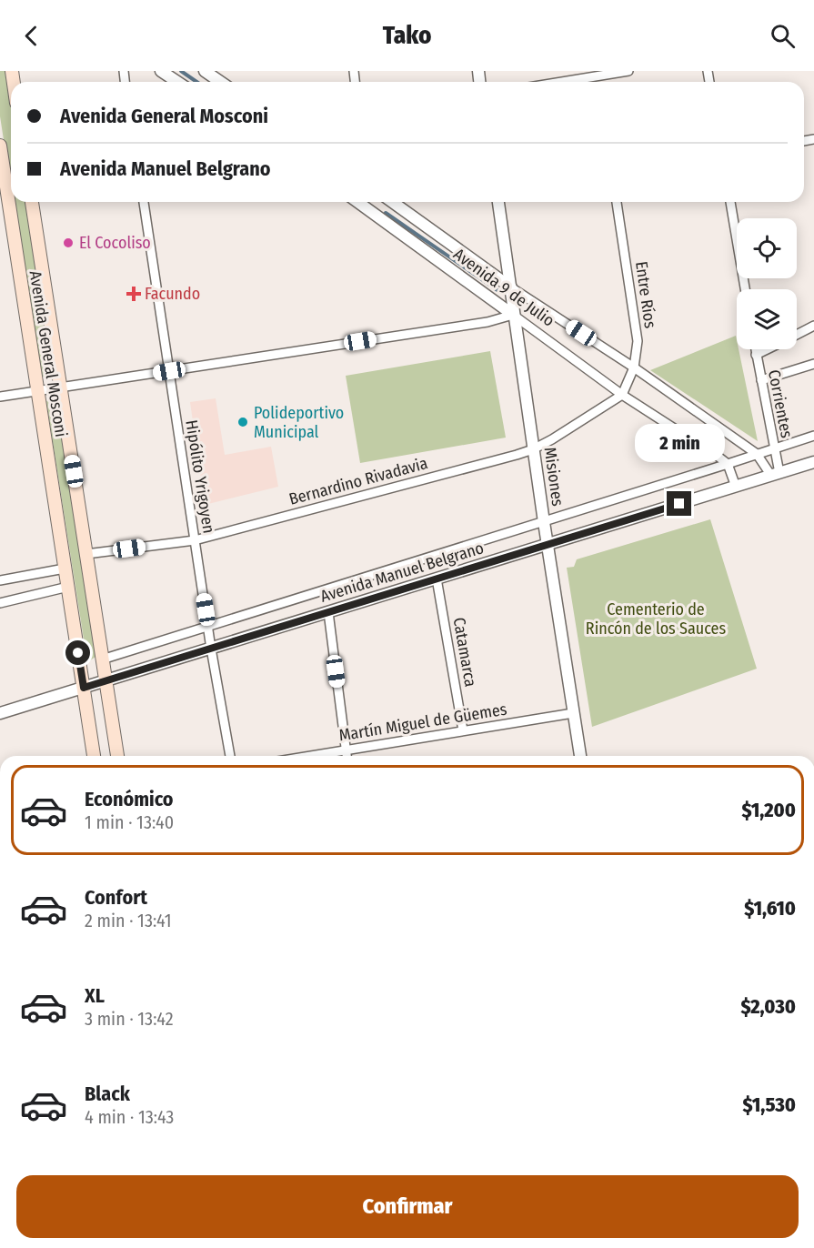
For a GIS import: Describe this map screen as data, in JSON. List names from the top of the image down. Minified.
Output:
{"streets":{"main road":["Avenida General Mosconi"],"street":["Avenida 9 de Julio","Entre Ríos","Corrientes","Hipólito Yrigoyen","Misiones","Bernardino Rivadavia","Avenida Manuel Belgrano","Catamarca","Martín Miguel de Güemes"]},"crossings":[["Avenida 9 de Julio","Entre Ríos"],["Avenida 9 de Julio","Corrientes"],["Avenida 9 de Julio","Misiones"],["Avenida 9 de Julio","Bernardino Rivadavia"],["Avenida 9 de Julio","Avenida Manuel Belgrano"],["Entre Ríos","Bernardino Rivadavia"],["Avenida General Mosconi","Bernardino Rivadavia"],["Avenida General Mosconi","Avenida Manuel Belgrano"],["Corrientes","Avenida Manuel Belgrano"],["Hipólito Yrigoyen","Bernardino Rivadavia"],["Hipólito Yrigoyen","Avenida Manuel Belgrano"],["Misiones","Bernardino Rivadavia"],["Misiones","Avenida Manuel Belgrano"],["Misiones","Martín Miguel de Güemes"],["Avenida Manuel Belgrano","Catamarca"],["Catamarca","Martín Miguel de Güemes"]],"parks":["Cementerio de Rincón de los Sauces"],"places":{"other":["El Cocoliso","Polideportivo Municipal"],"health":["Facundo"]},"page":{"header":"Tako","banner":["Avenida General Mosconi","Avenida Manuel Belgrano"],"bubble":"2 min","list":[{"name":"Económico","note":"1 min · 13:40","value":"$1,200"},{"name":"Confort","note":"2 min · 13:41","value":"$1,610"},{"name":"XL","note":"3 min · 13:42","value":"$2,030"},{"name":"Black","note":"4 min · 13:43","value":"$1,530"}],"buttons":"Confirmar"}}
